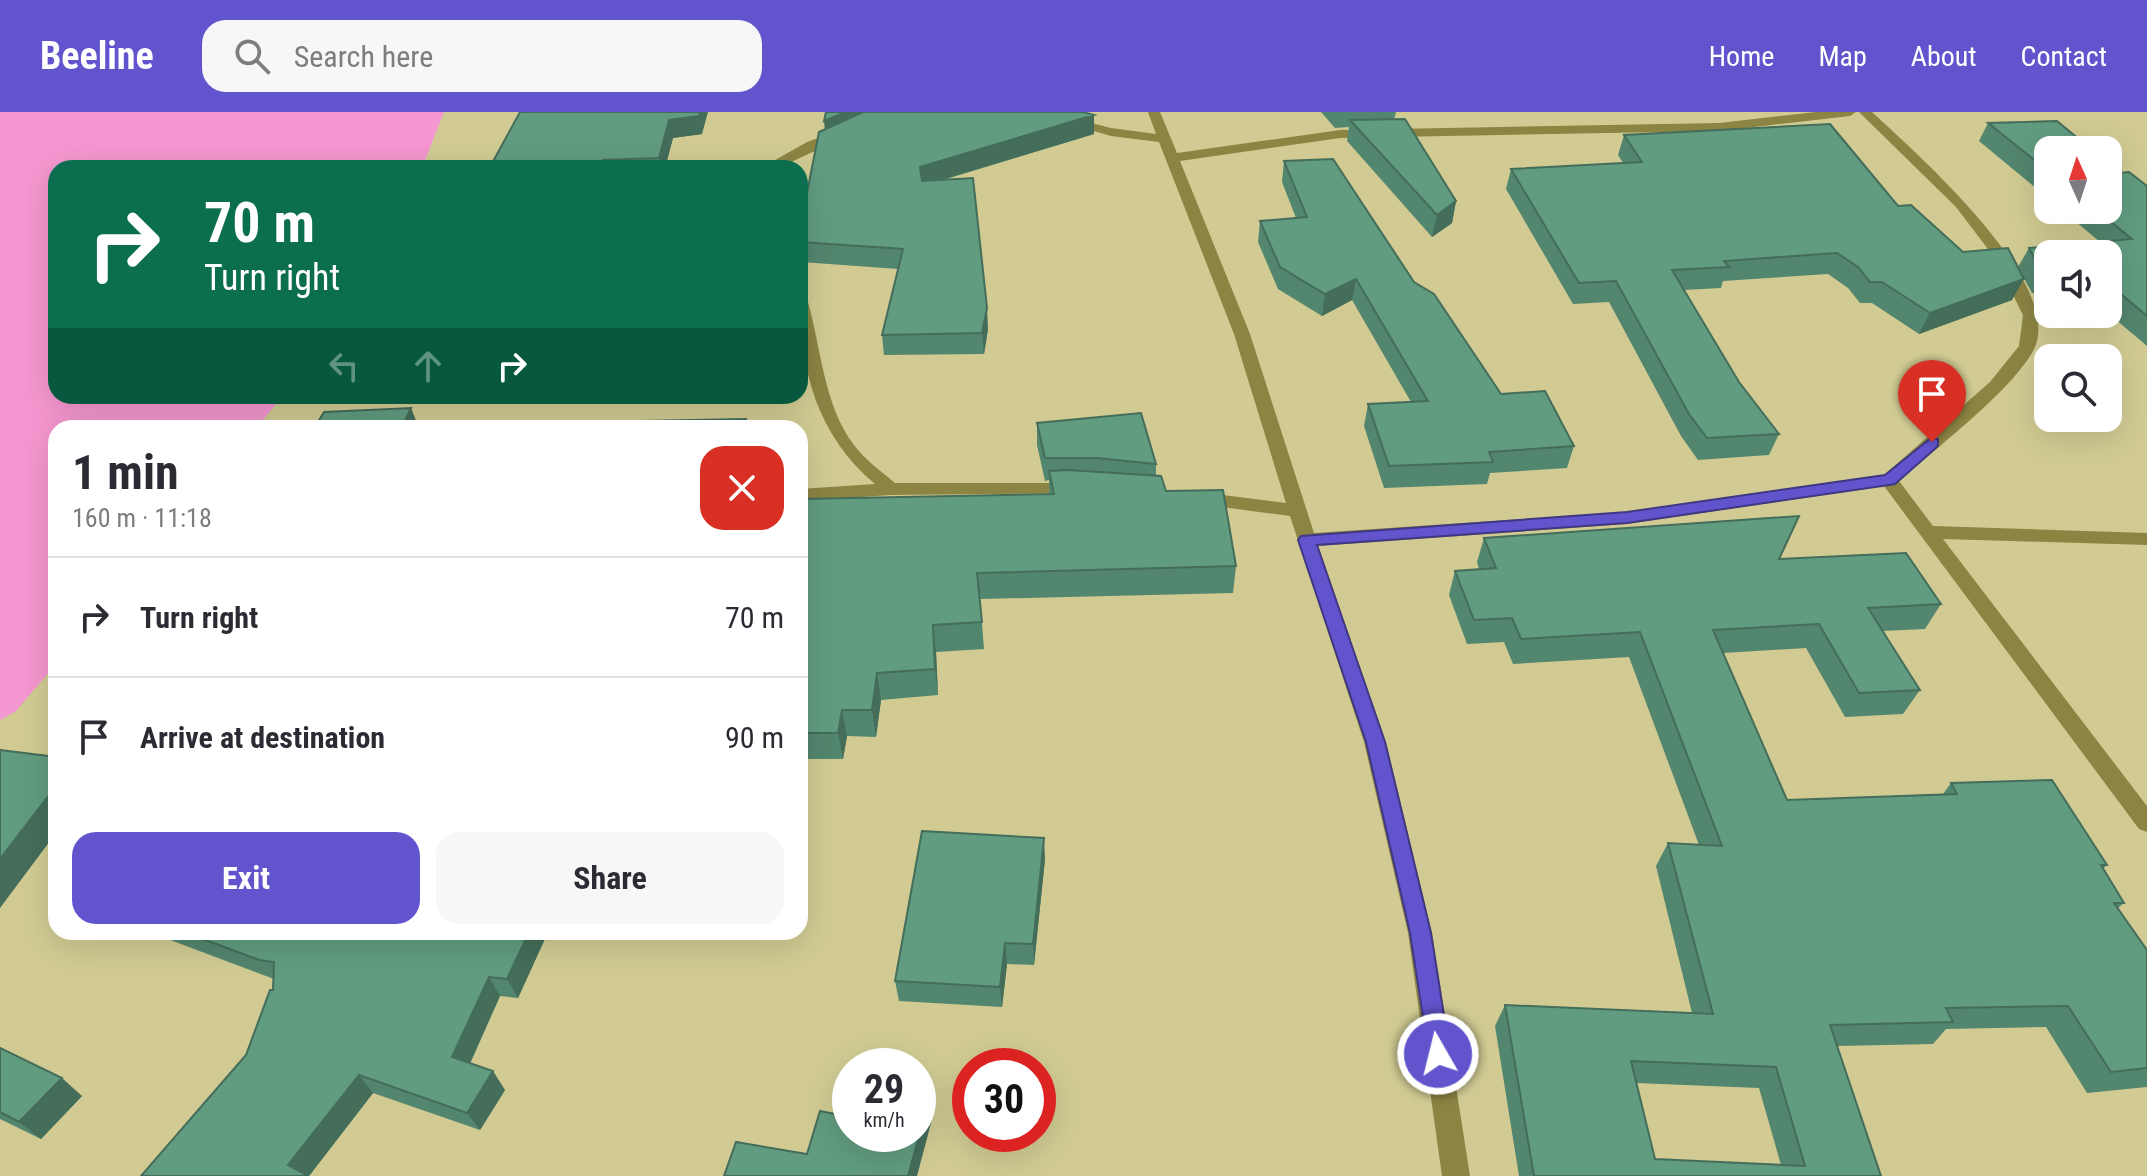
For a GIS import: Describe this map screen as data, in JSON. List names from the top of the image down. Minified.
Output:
{"north":"top","page":{"header":"Beeline","search":"Search here","nav":["Home","Map","About","Contact"],"turn":["70 m","Turn right"],"heading":["1 min","160 m · 11:18"],"list":[{"name":"Turn right","value":"70 m"},{"name":"Arrive at destination","value":"90 m"}],"buttons":["Exit","Share"],"speed":"29 km/h","limit":"30"}}
